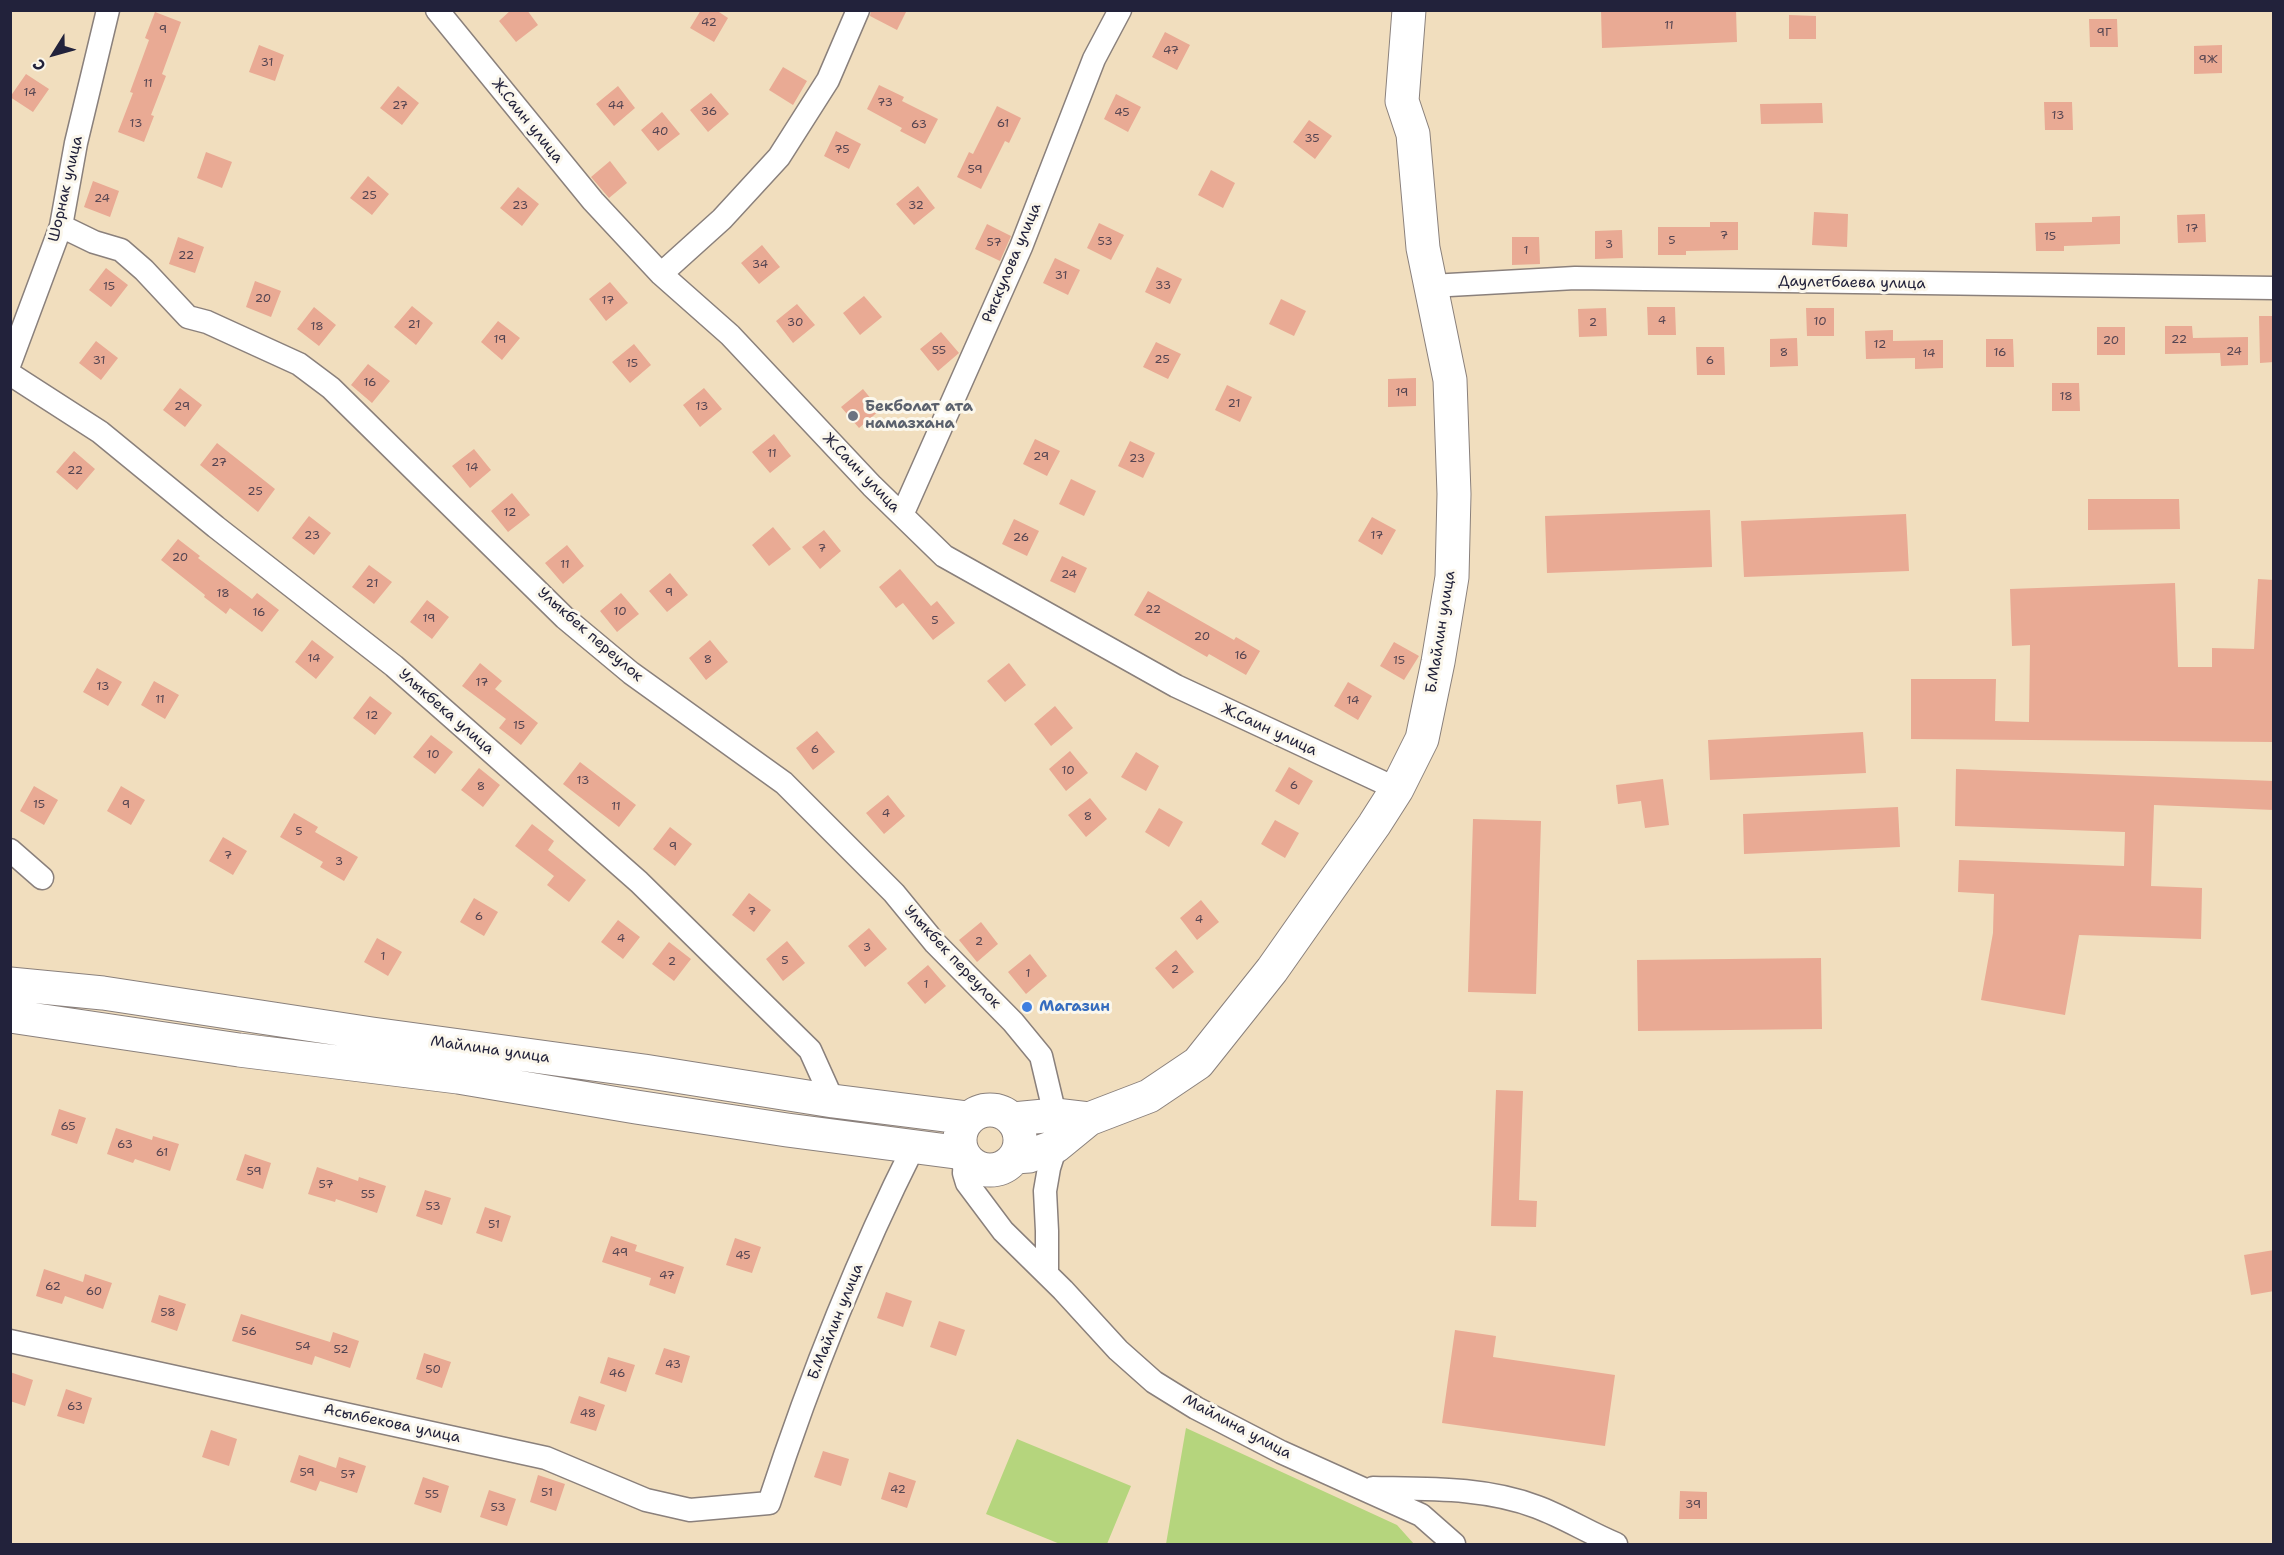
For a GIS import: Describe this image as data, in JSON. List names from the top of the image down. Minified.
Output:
{"streets":{"street":["Ж.Саин улица","Шорнак улица","Рыскулова улица","Даулетбаева улица","Б.Майлин улица","Улыкбек переулок","Улыкбека улица","Майлина улица","Асылбекова улица"]},"crossings":[["Ж.Саин улица","Рыскулова улица"],["Ж.Саин улица","Б.Майлин улица"],["Шорнак улица","Улыкбек переулок"],["Даулетбаева улица","Б.Майлин улица"],["Б.Майлин улица","Улыкбек переулок"],["Б.Майлин улица","Майлина улица"],["Б.Майлин улица","Асылбекова улица"],["Улыкбека улица","Майлина улица"]],"places":["Бекболат ата намазхана","Магазин"],"house_numbers":["42","11","9","9Г","47","9Ж","31","11","14","73","27","44","36","45","13","13","61","63","40","35","75","59","25","24","23","32","17","7","15","5","53","57","3","1","22","34","31","33","15","20","17","4","10","30","2","21","18","19","22","20","12","55","24","8","16","14","25","31","6","15","16","19","18","21","29","13","11","29","23","27","14","22","25","12","23","17","26","7","20","11","24","21","9","18","22","10","16","19","5","20","16","14","8","15","17","13","11","14","12","15","6","10","10","13","6","8","15","9","11","4","8","5","9","7","3","7","6","4","4","2","3","1","5","2","2","1","1","65","63","61","59","57","55","53","51","49","45","47","62","60","58","56","54","52","43","50","46","63","48","59","57","42","51","55","39","53"],"north":"bottom left"}
